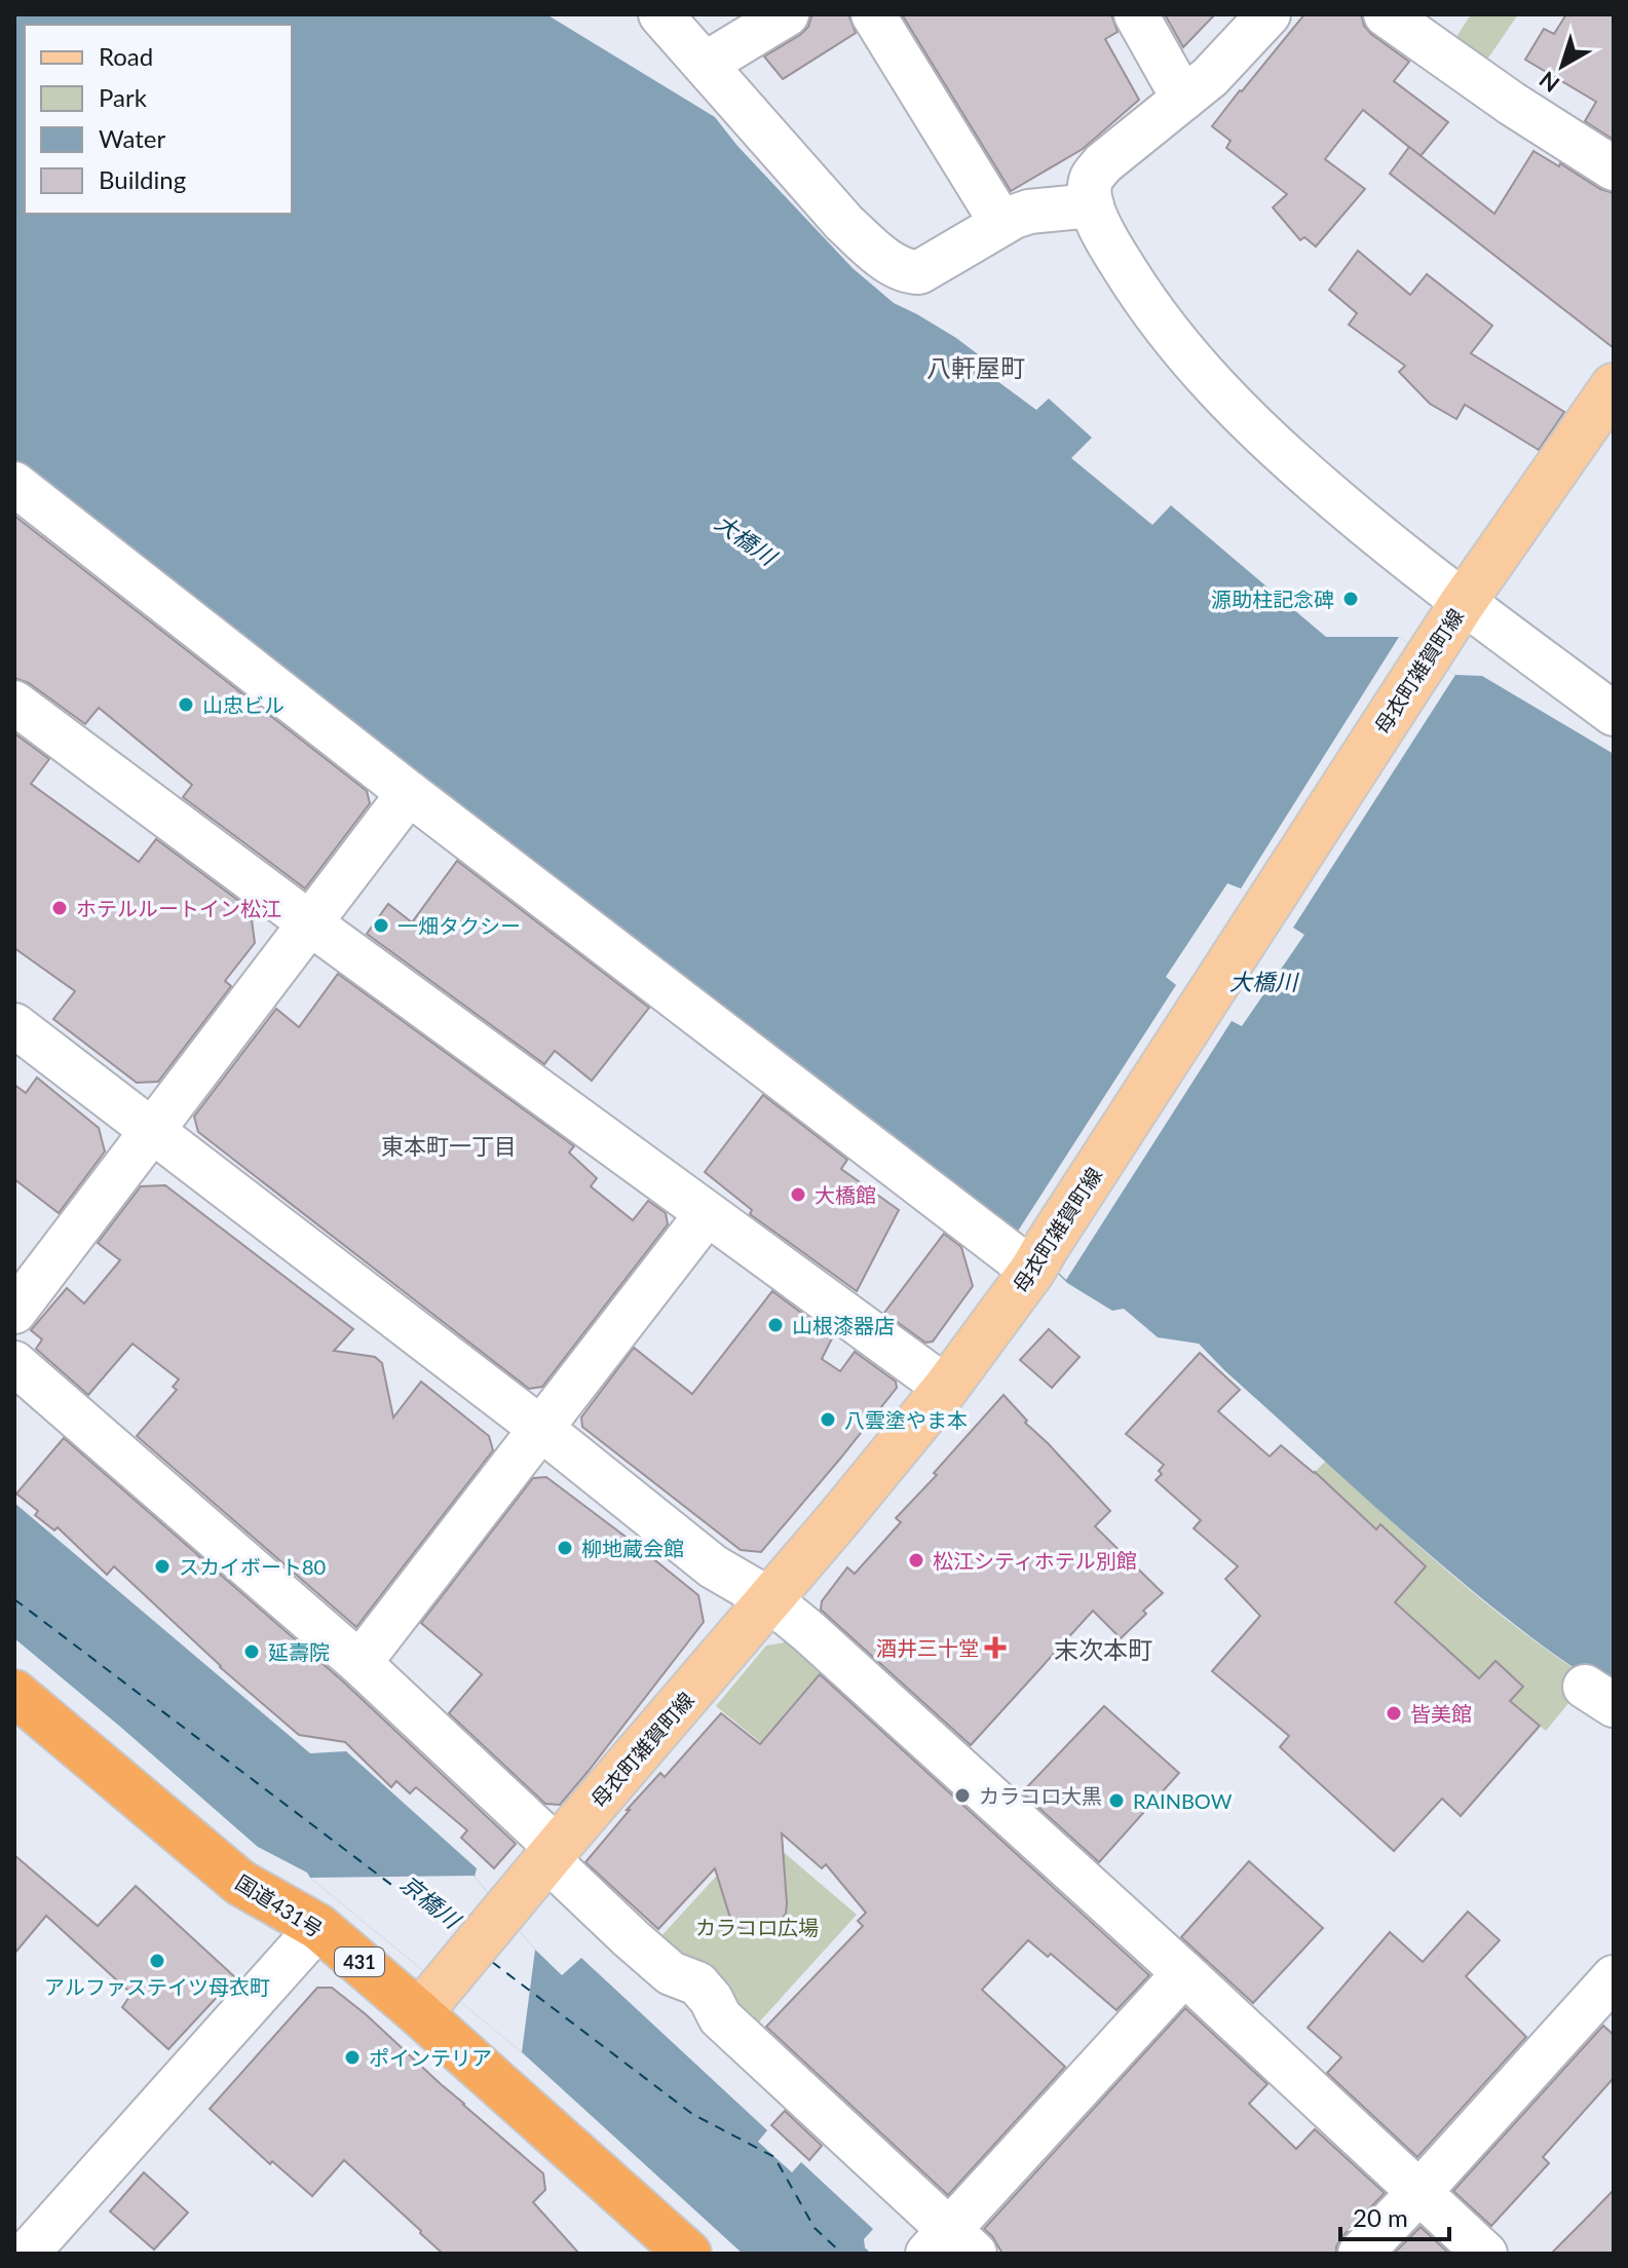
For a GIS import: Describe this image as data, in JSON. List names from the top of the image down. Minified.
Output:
{"streets":{"highway":["国道431号","431"],"main road":["母衣町雑賀町線"]},"crossings":[["母衣町雑賀町線","国道431号"]],"districts":["八軒屋町","東本町一丁目","末次本町"],"water":["大橋川","京橋川"],"parks":["カラコロ広場"],"places":{"other":["源助柱記念碑","山忠ビル","ホテルルートイン松江","一畑タクシー","大橋館","山根漆器店","八雲塗やま本","柳地蔵会館","松江シティホテル別館","スカイボート80","延壽院","皆美館","カラコロ大黒","RAINBOW","アルファステイツ母衣町","ポインテリア"],"health":["酒井三十堂"]},"legend":["Road","Park","Water","Building"],"scale_bar":"20 m","north":"bottom left"}
